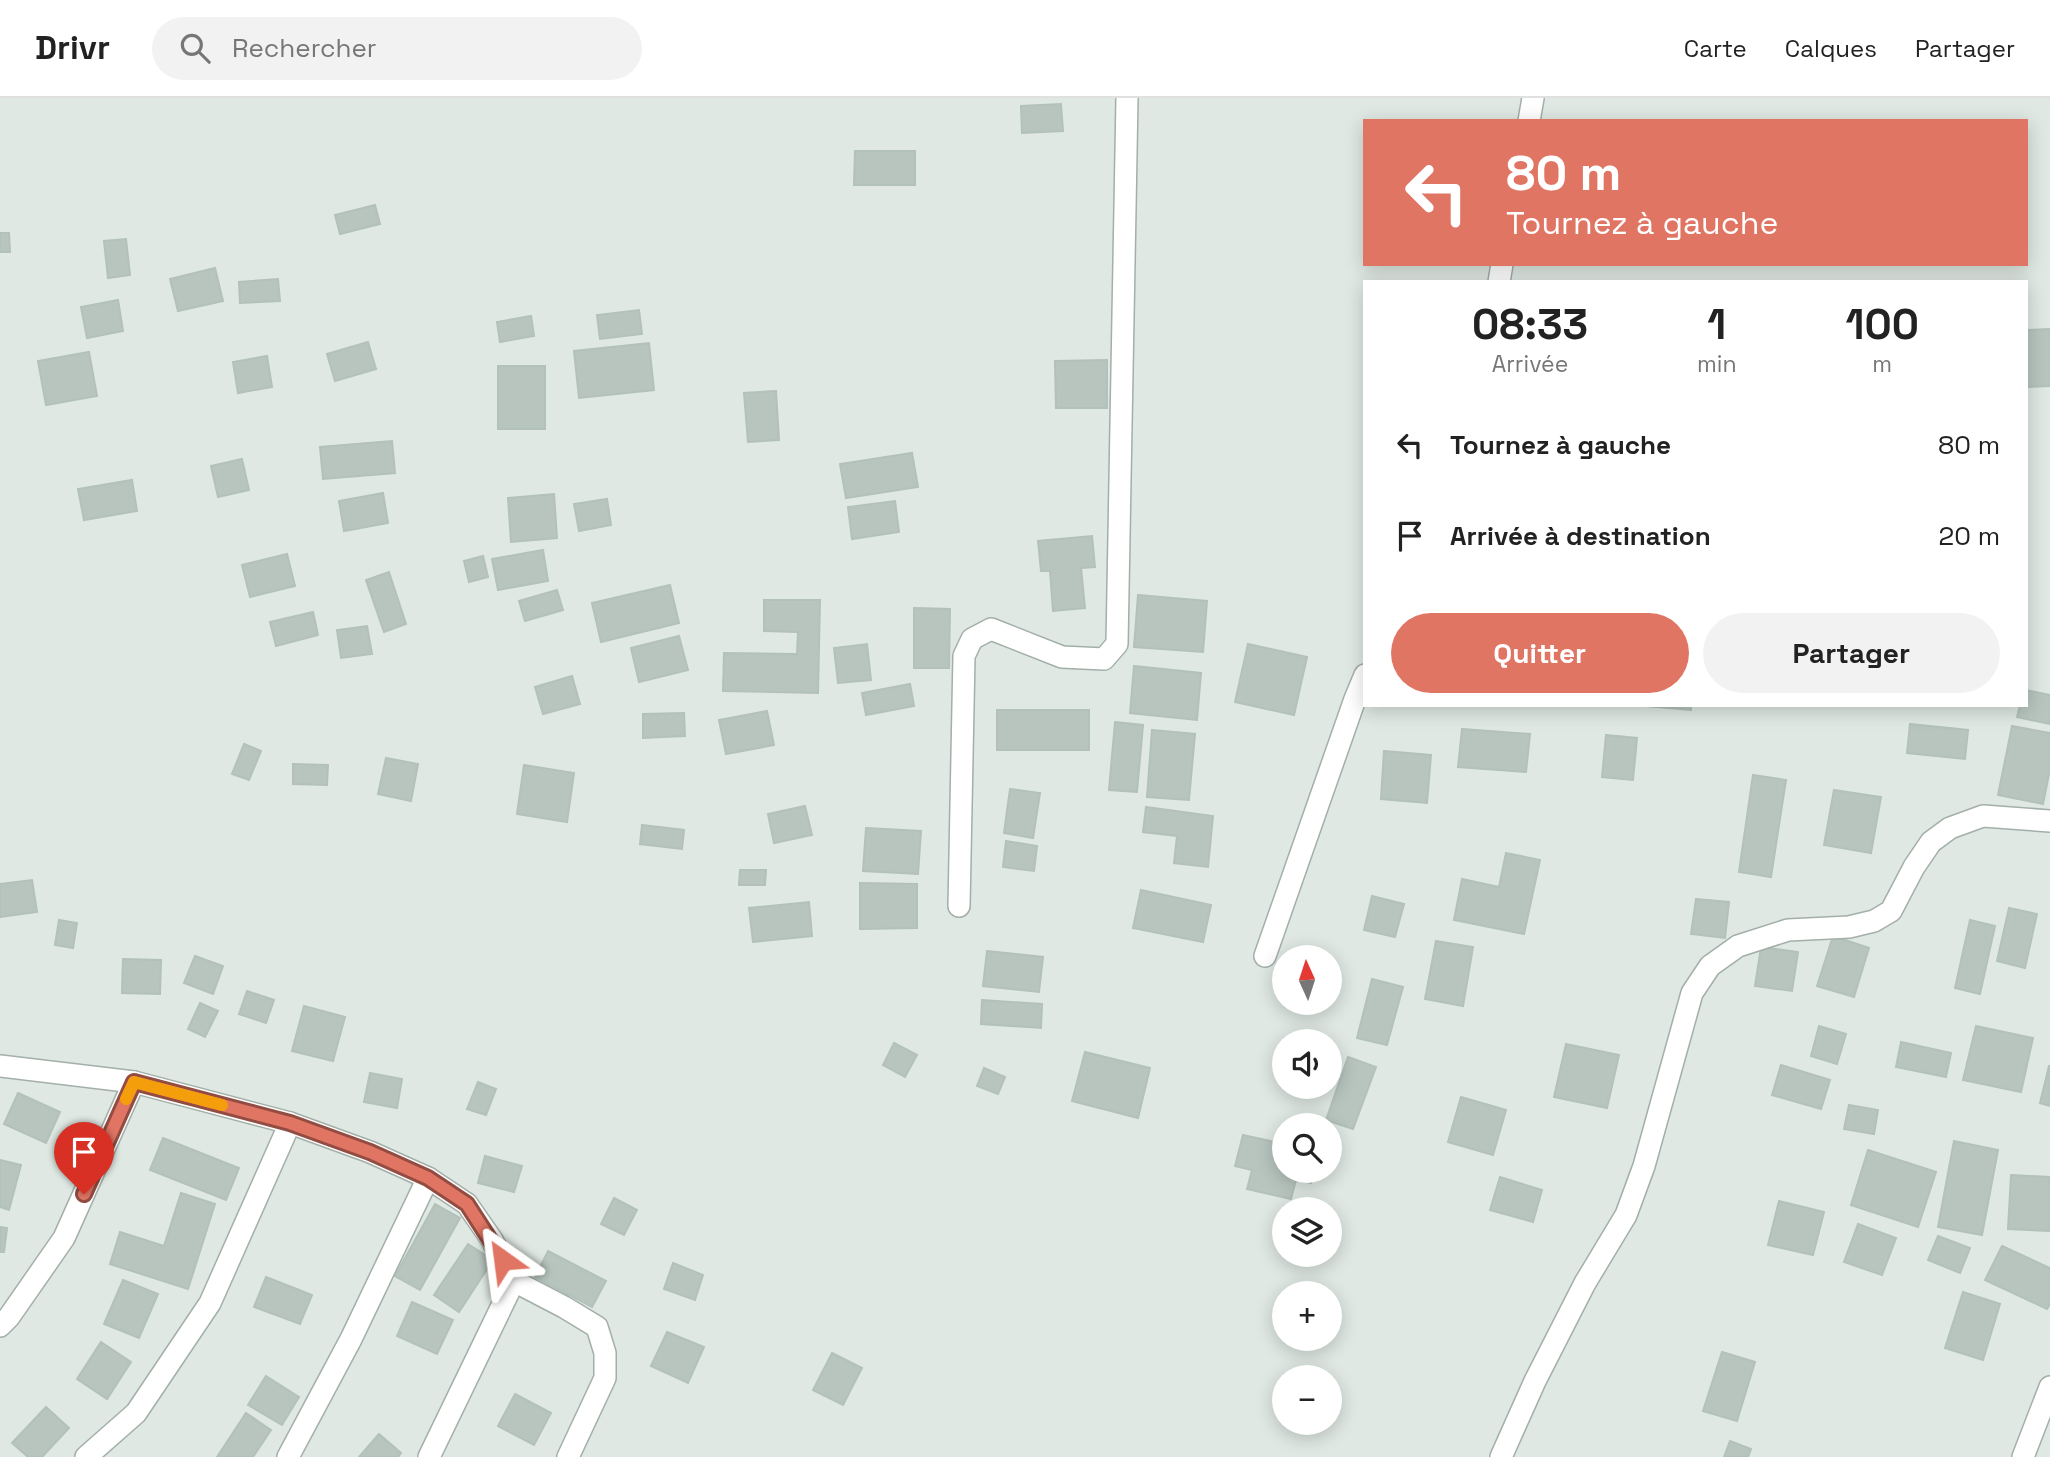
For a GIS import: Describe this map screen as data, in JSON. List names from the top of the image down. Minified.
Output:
{"north":"top","page":{"header":"Drivr","search":"Rechercher","nav":["Carte","Calques","Partager"],"turn":["80 m","Tournez à gauche"],"eta":["08:33","Arrivée","1","min","100","m"],"list":[{"name":"Tournez à gauche","value":"80 m"},{"name":"Arrivée à destination","value":"20 m"}],"buttons":["Quitter","Partager"],"map_buttons":["+","−"]}}
